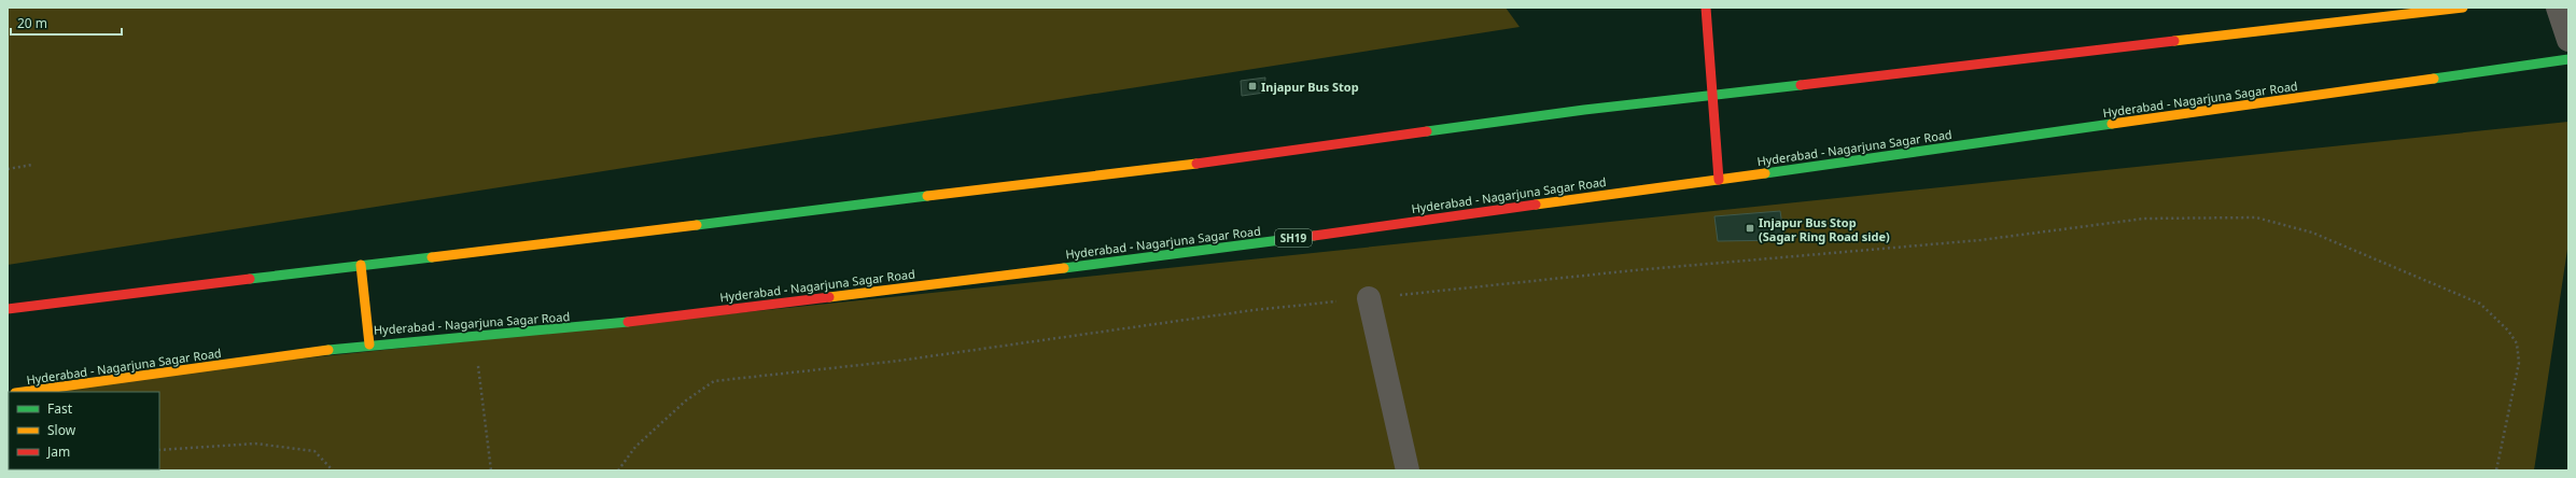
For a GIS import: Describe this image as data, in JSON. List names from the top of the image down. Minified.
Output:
{"streets":{"main road":["Hyderabad - Nagarjuna Sagar Road","SH19"]},"places":{"transit":["Injapur Bus Stop","Injapur Bus Stop (Sagar Ring Road side)"]},"legend":["Fast","Slow","Jam"],"scale_bar":"20 m"}
